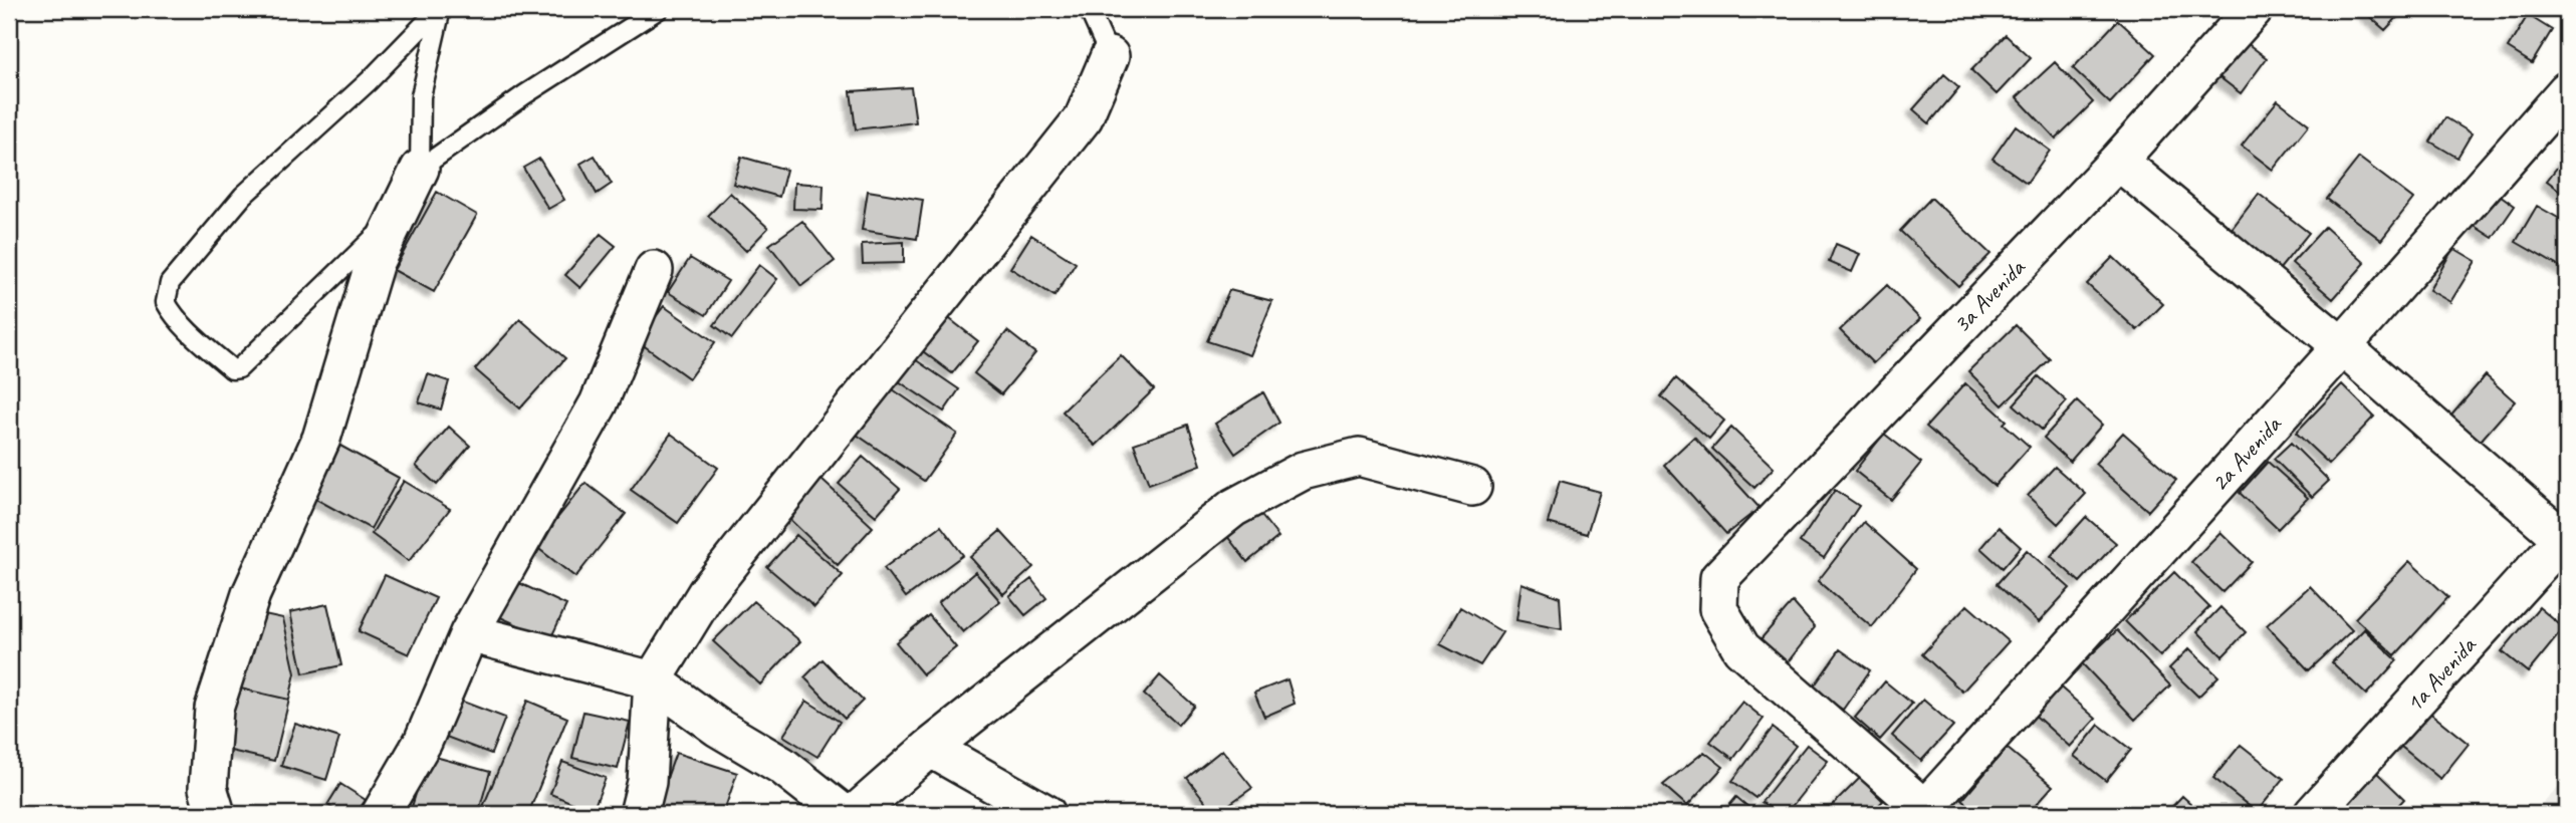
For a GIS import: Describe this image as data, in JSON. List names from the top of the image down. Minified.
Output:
{"streets":{"street":["3a Avenida","2a Avenida","1a Avenida"]},"crossings":[["3a Avenida","2a Avenida"]]}
